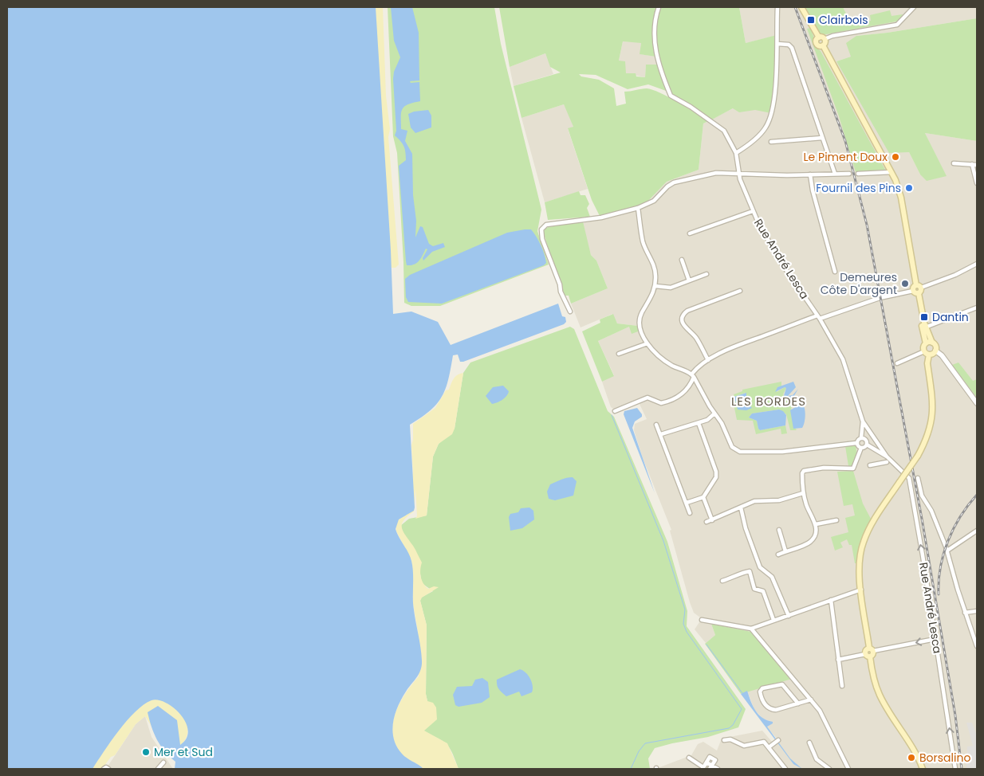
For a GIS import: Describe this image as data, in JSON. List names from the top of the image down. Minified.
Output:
{"streets":{"street":["Rue André Lesca"]},"districts":["LES BORDES"],"places":{"transit":["Clairbois","Dantin"],"other":["Le Piment Doux","Fournil des Pins","Demeures Côte D'argent","Mer et Sud","Borsalino"]}}
